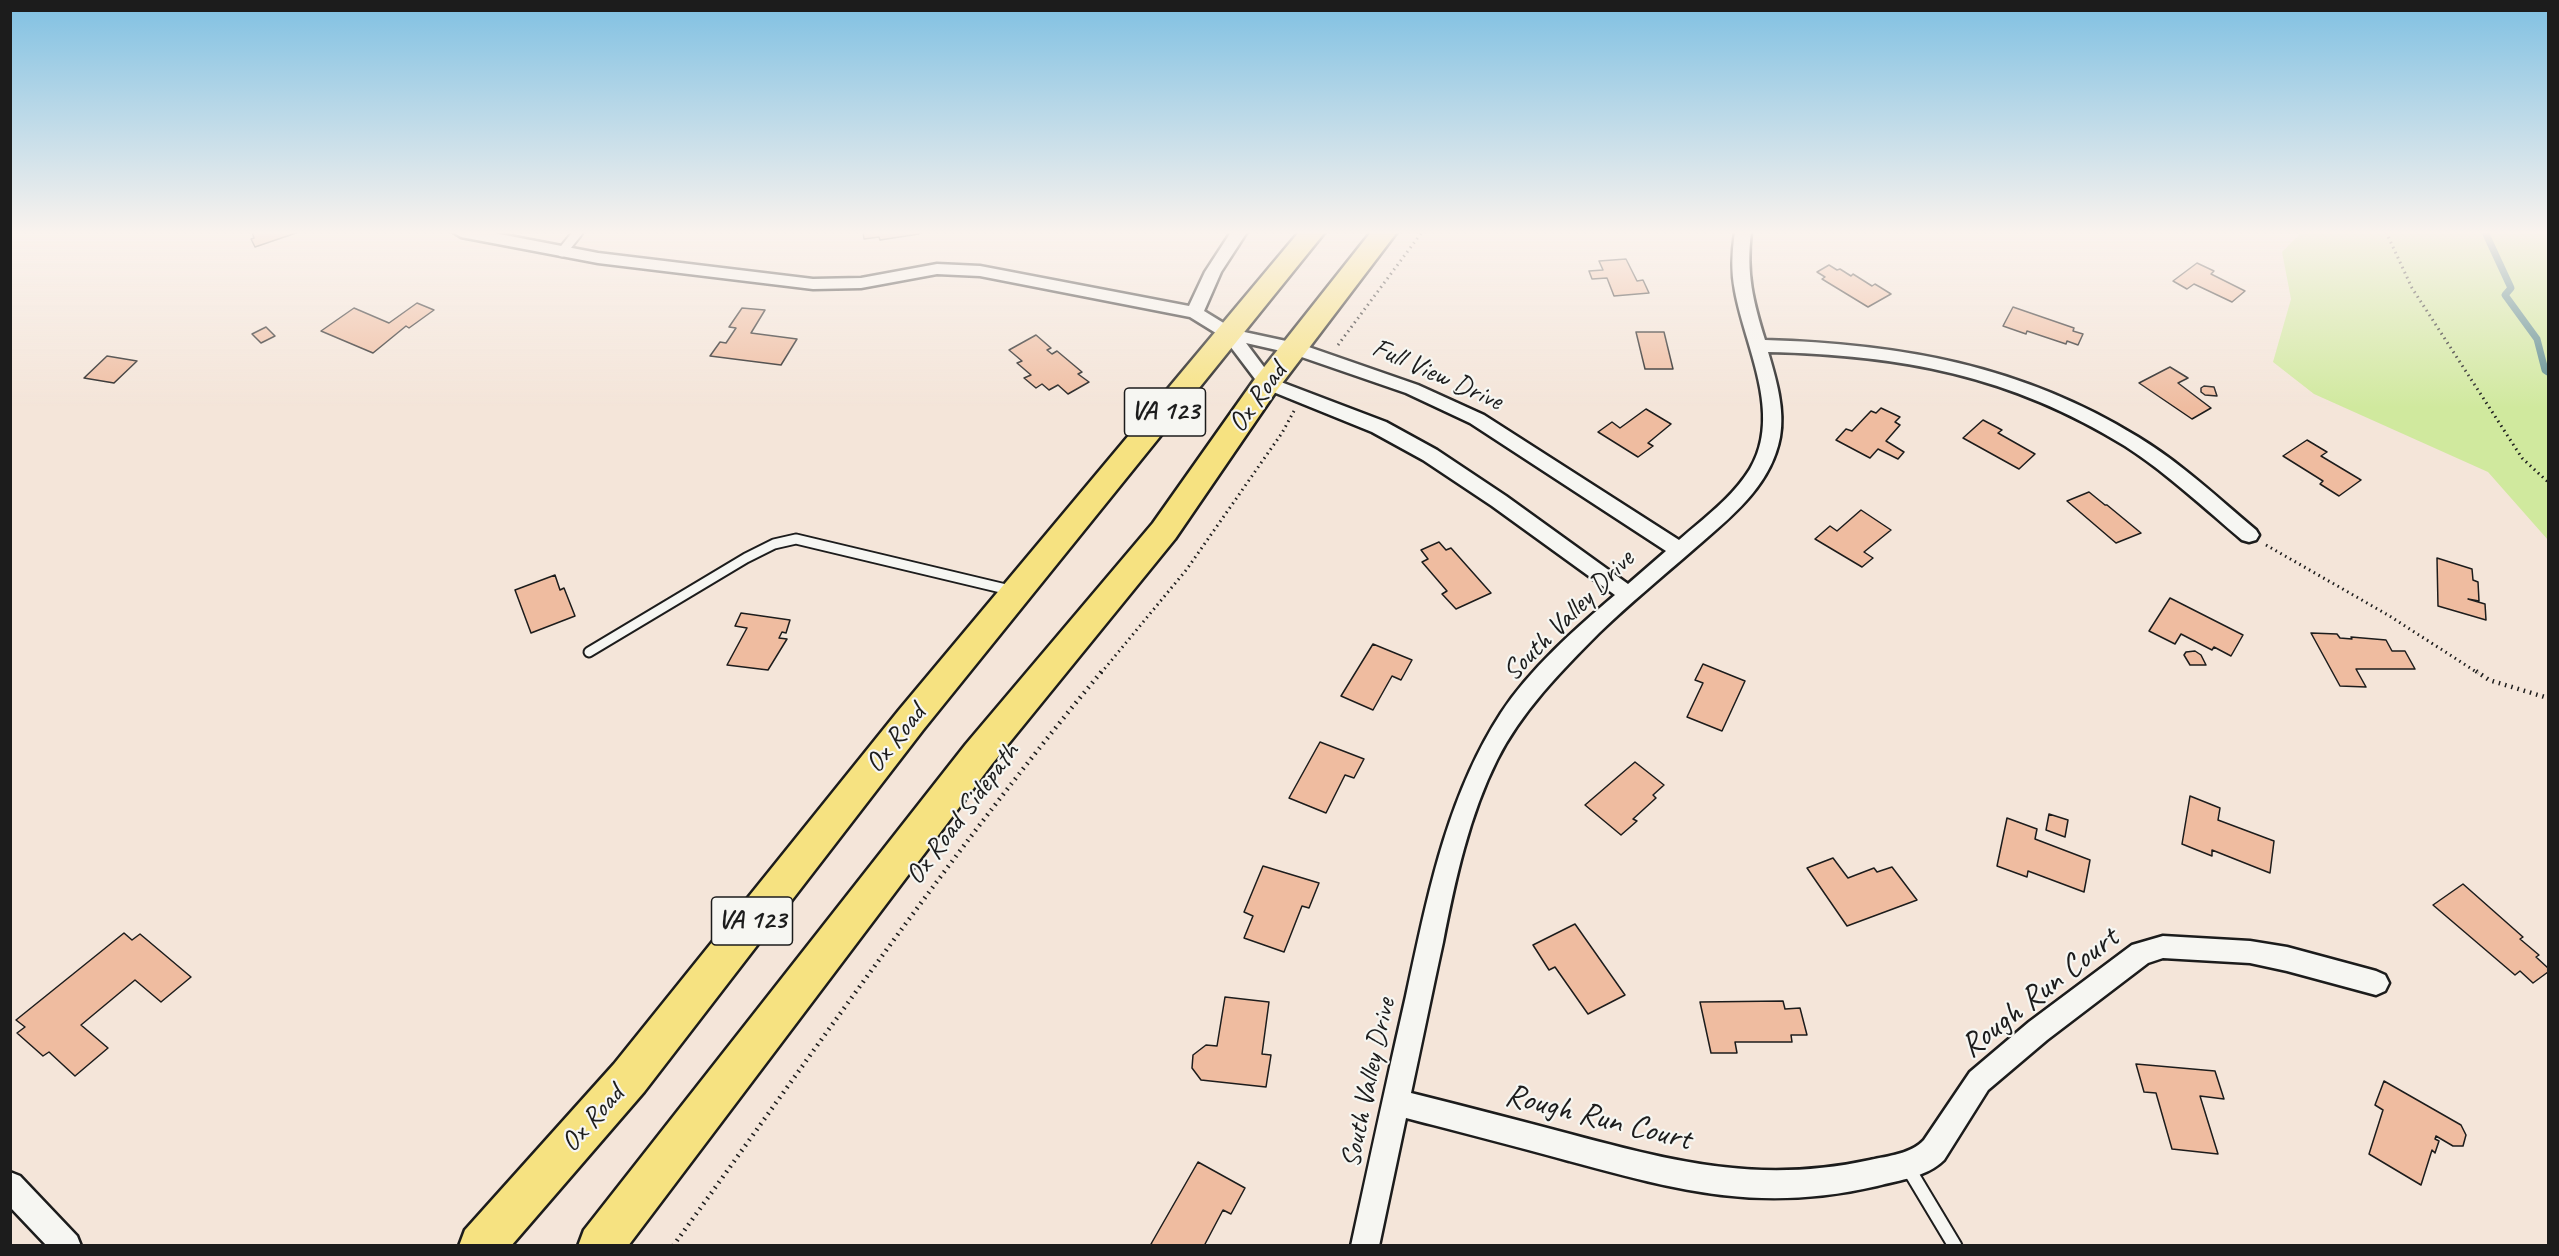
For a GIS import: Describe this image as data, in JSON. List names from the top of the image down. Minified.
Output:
{"streets":{"highway":["Ox Road","VA 123"],"street":["Full View Drive","South Valley Drive","Rough Run Court"],"path":["Ox Road Sidepath"]},"crossings":[["Full View Drive","Ox Road"],["Full View Drive","South Valley Drive"],["South Valley Drive","Rough Run Court"]]}
